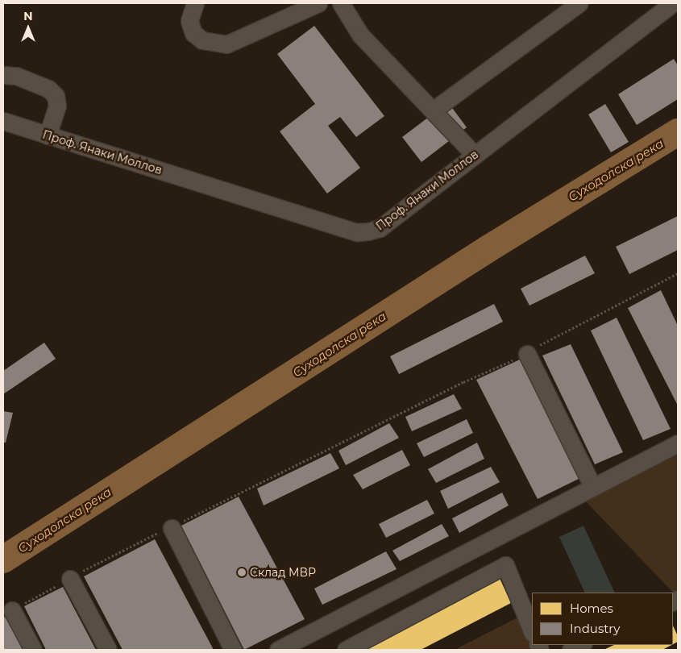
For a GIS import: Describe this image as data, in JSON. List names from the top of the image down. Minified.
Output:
{"streets":{"street":["Проф. Янаки Моллов"]},"water":["Суходолска река"],"places":["Склад МВР"],"legend":["Homes","Industry"],"north":"top"}
